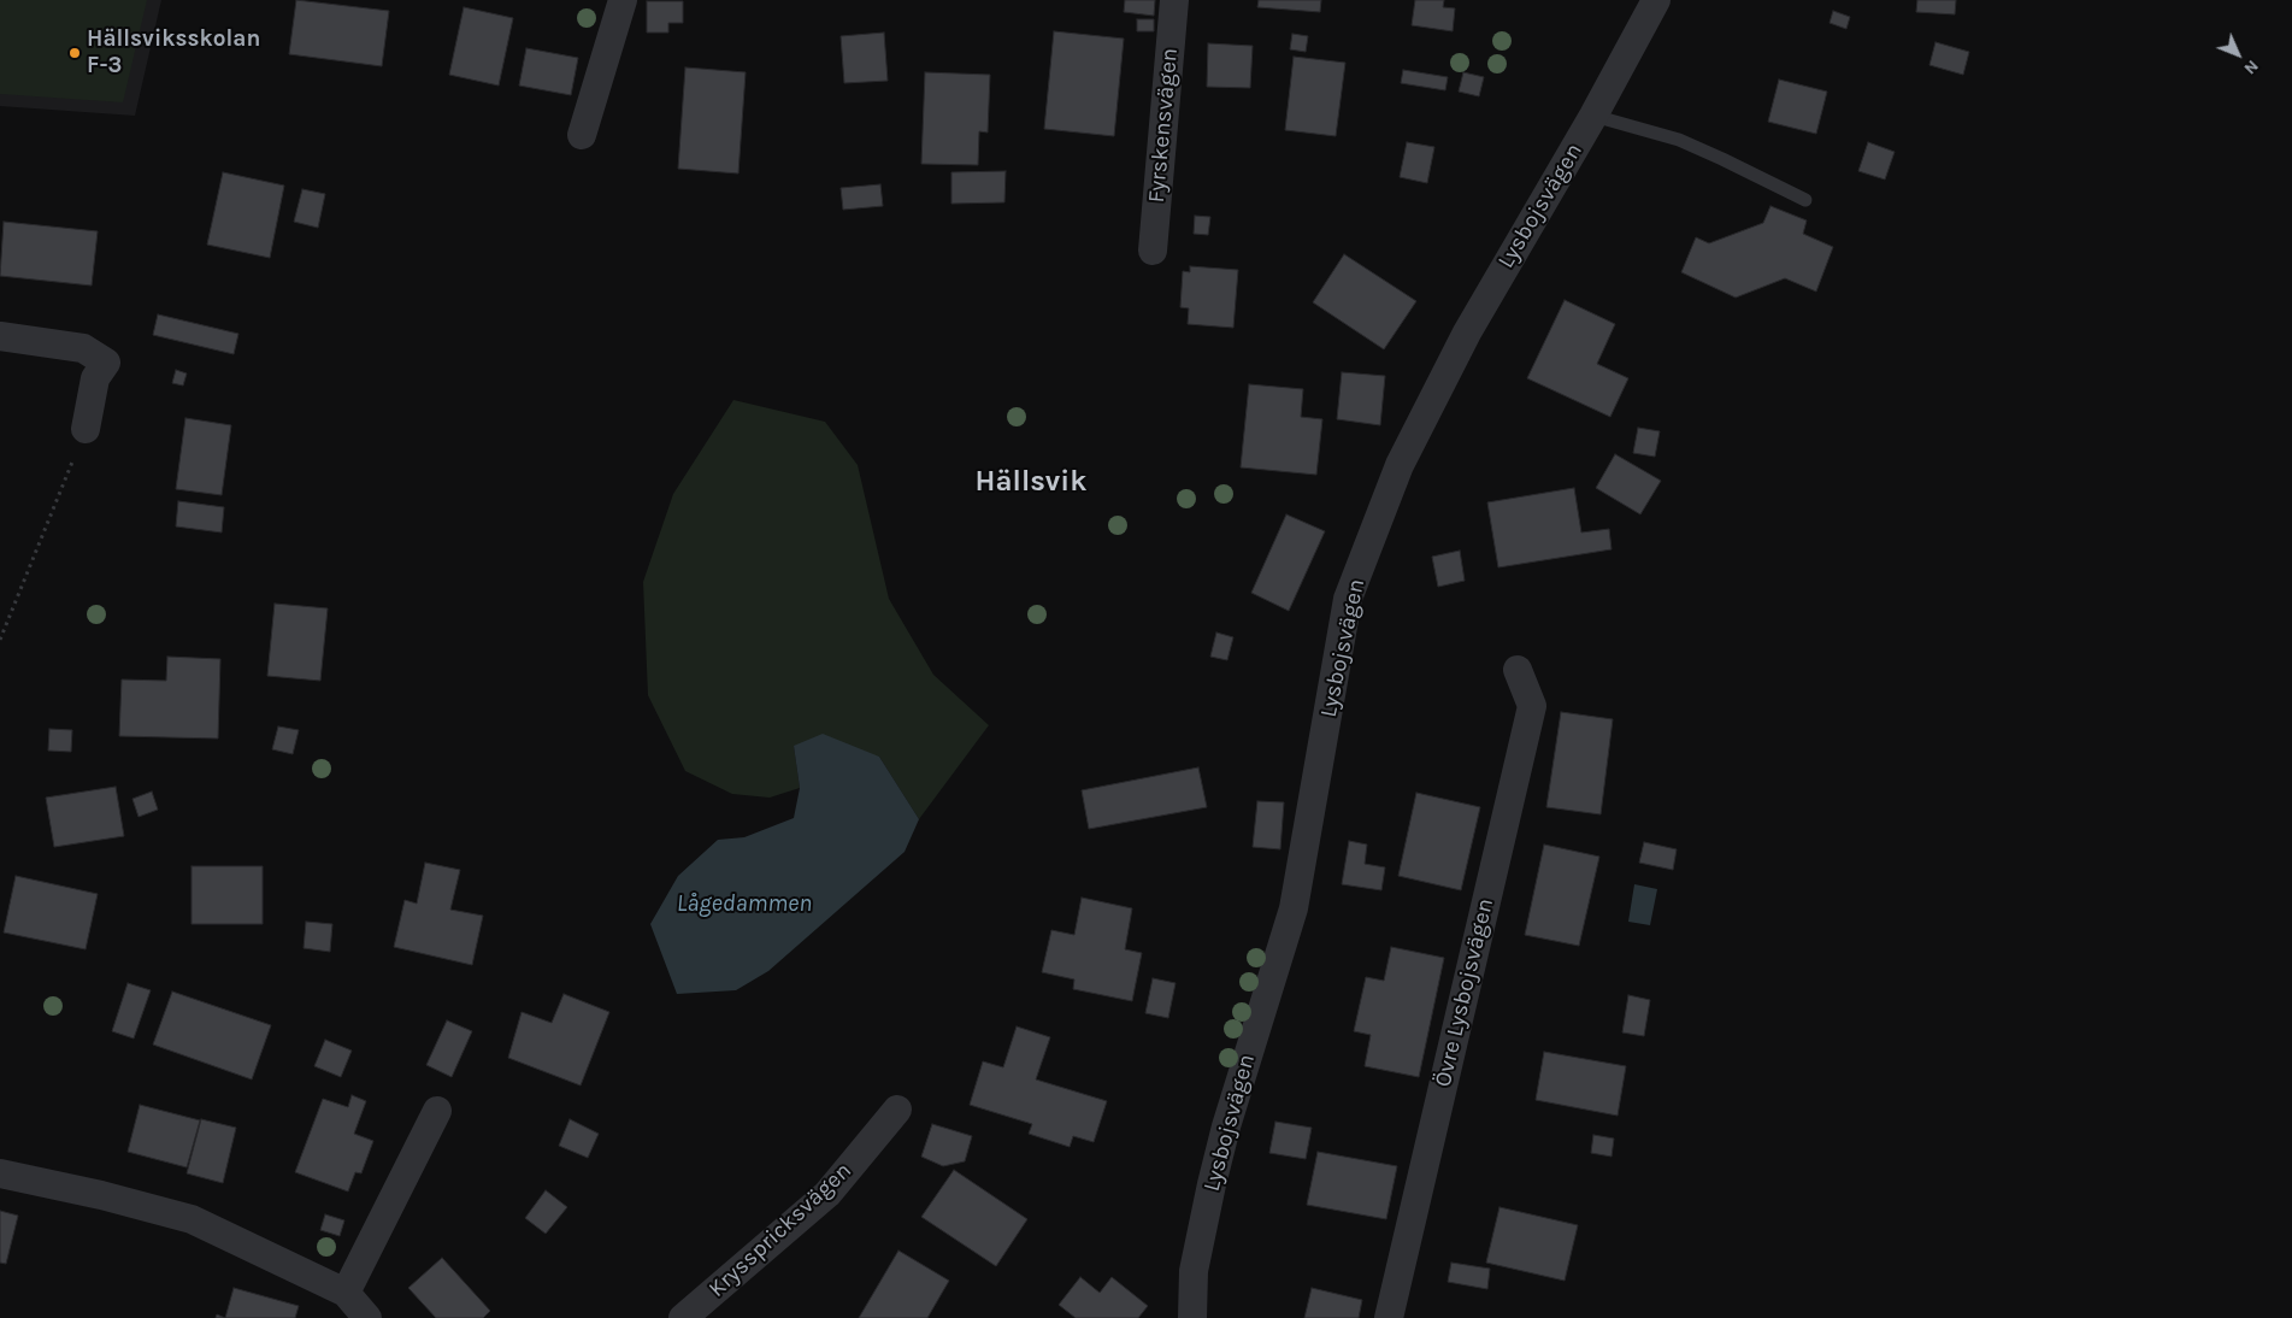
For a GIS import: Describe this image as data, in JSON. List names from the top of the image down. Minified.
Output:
{"streets":{"street":["Fyrskensvägen","Lysbojsvägen","Övre Lysbojsvägen","Krysspricksvägen"]},"districts":["Hällsvik"],"water":["Lågedammen"],"places":["Hällsviksskolan F-3"],"north":"bottom right"}
